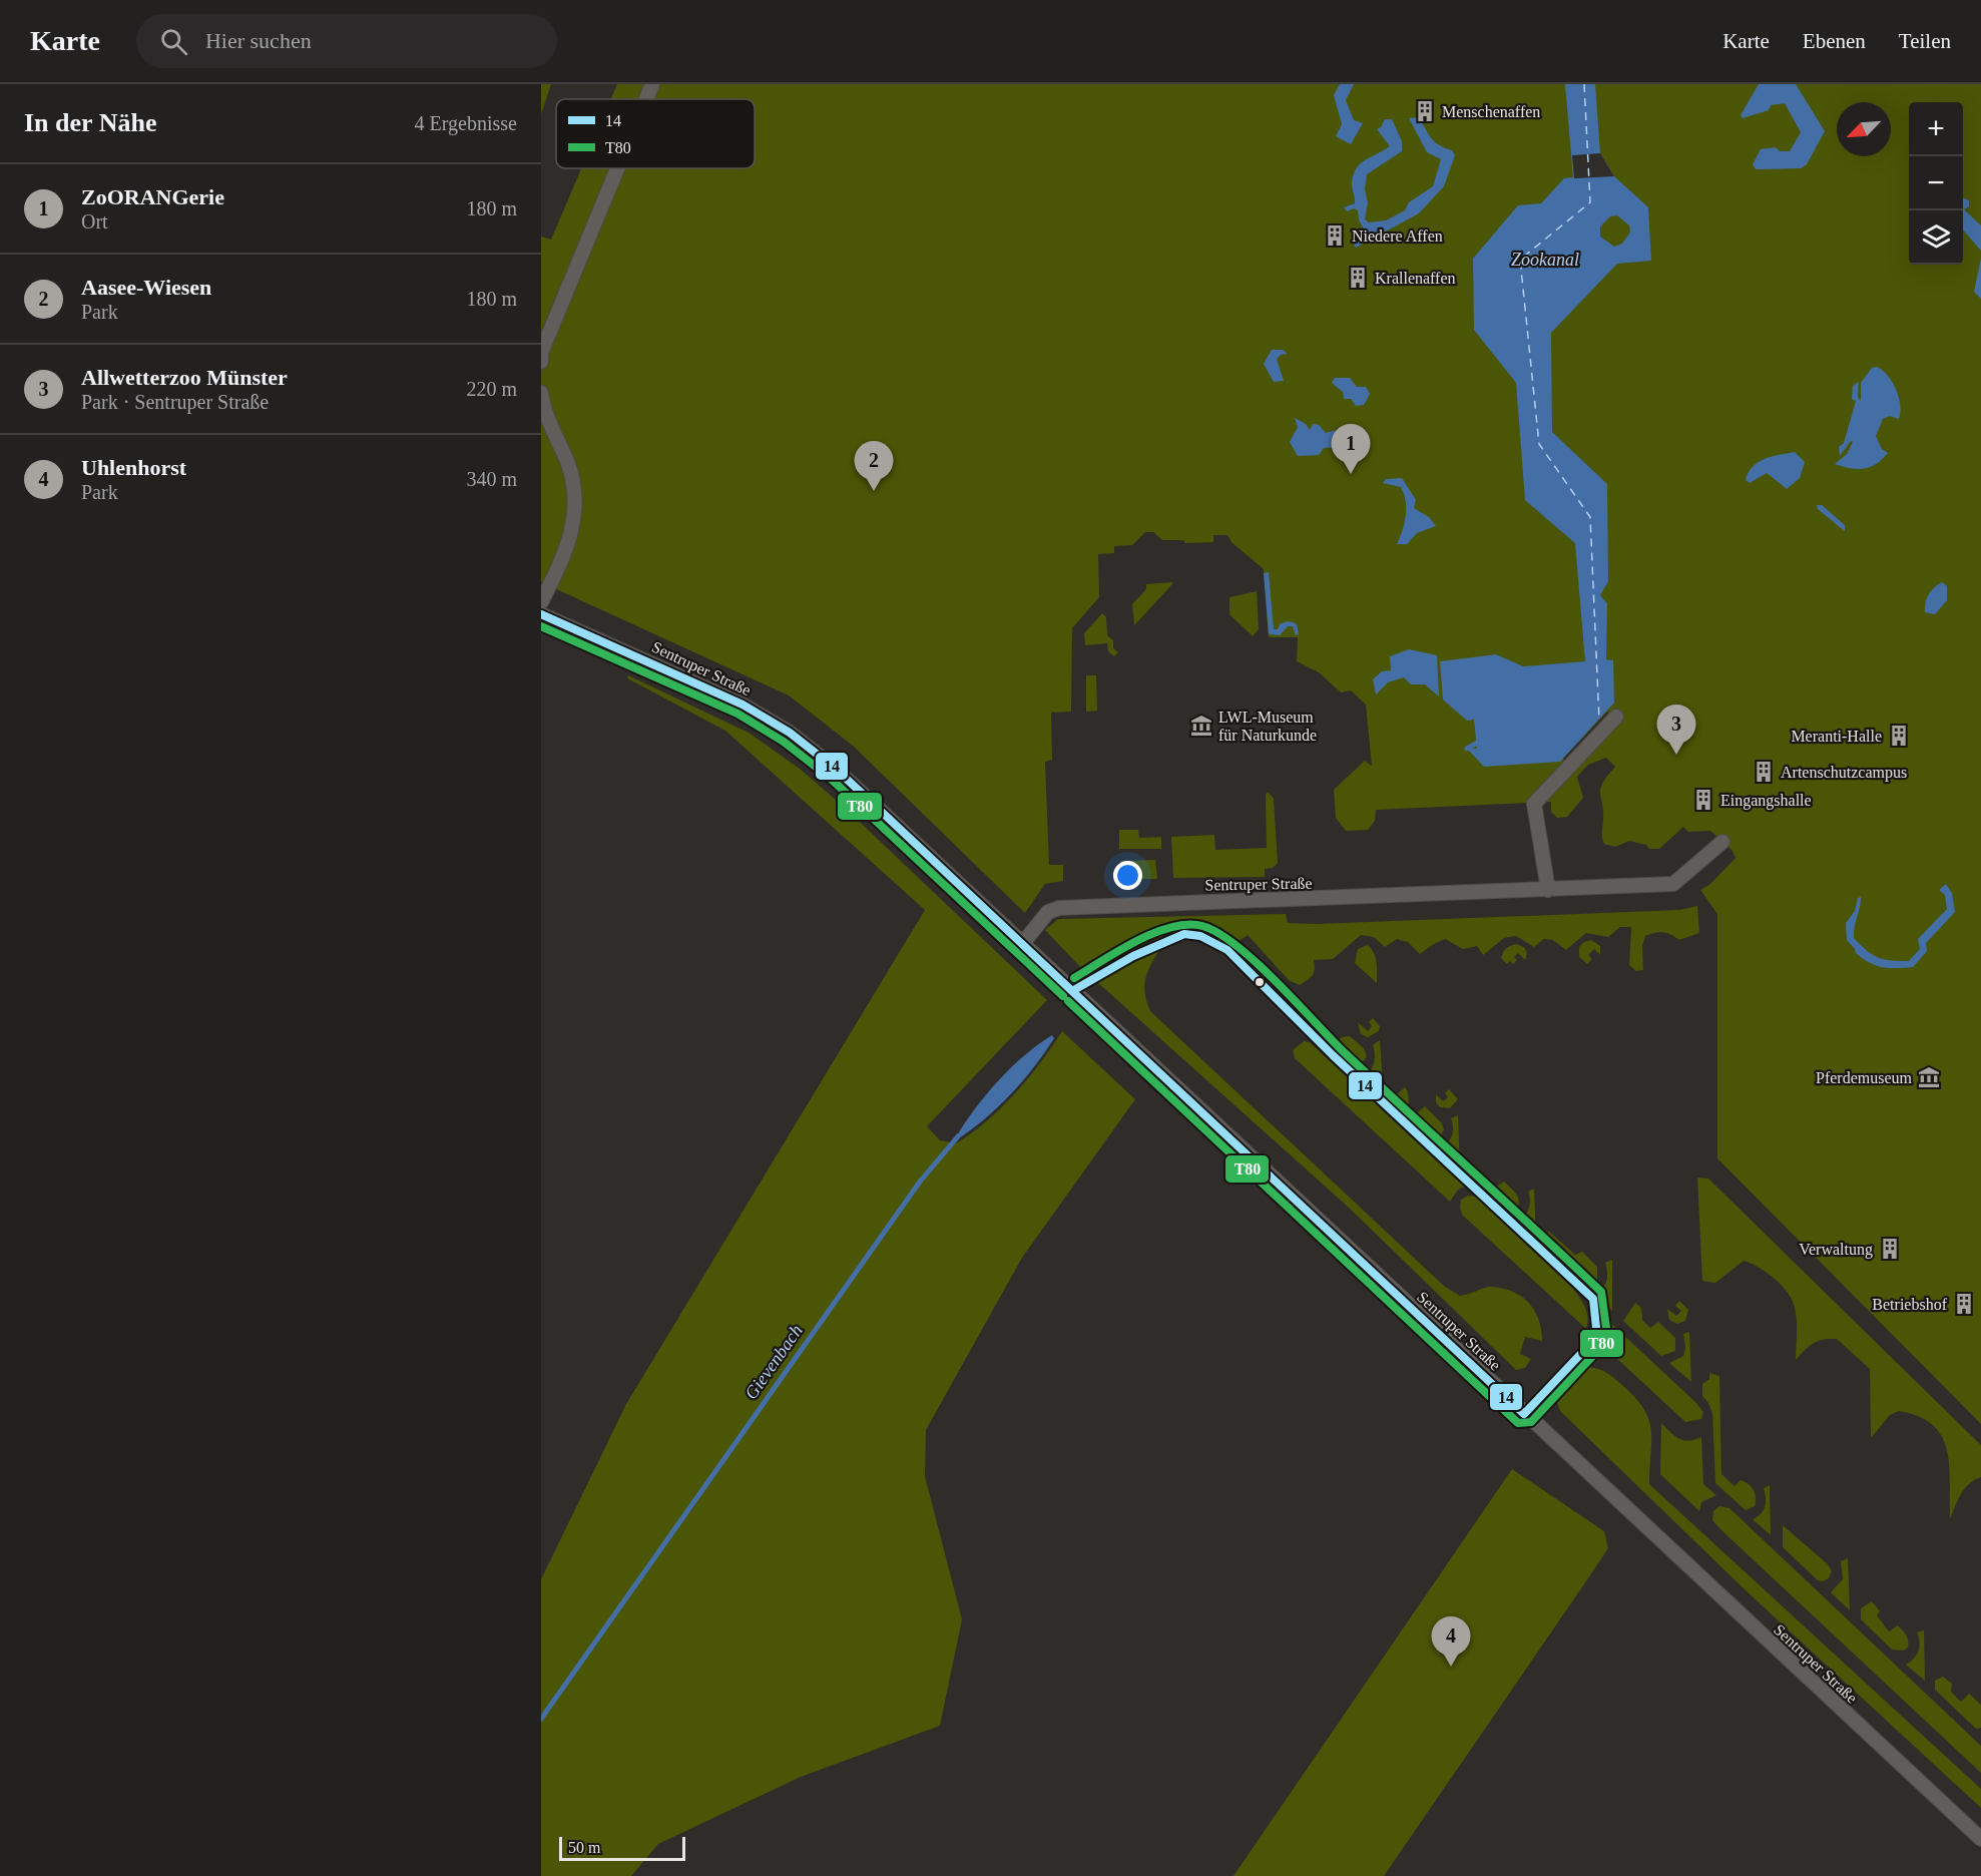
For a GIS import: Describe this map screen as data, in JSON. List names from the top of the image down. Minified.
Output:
{"streets":{"street":["Sentruper Straße"]},"water":["Zookanal","Gievenbach"],"places":{"building":["Menschenaffen","Niedere Affen","Krallenaffen","Meranti-Halle","Artenschutzcampus","Eingangshalle","Verwaltung","Betriebshof"],"museum":["LWL-Museum für Naturkunde","Pferdemuseum"]},"lines":["transit line 14","transit line T80"],"legend":["14","T80"],"scale_bar":"50 m","north":"bottom left","page":{"header":"Karte","search":"Hier suchen","nav":["Karte","Ebenen","Teilen"],"heading":["In der Nähe","4 Ergebnisse"],"map_buttons":["+","−"],"list":[{"mark":"1","name":"ZoORANGerie","note":"Ort","value":"180 m"},{"mark":"2","name":"Aasee-Wiesen","note":"Park","value":"180 m"},{"mark":"3","name":"Allwetterzoo Münster","note":"Park · Sentruper Straße","value":"220 m"},{"mark":"4","name":"Uhlenhorst","note":"Park","value":"340 m"}],"pins":["1","2","3","4"],"scale":"50 m"}}
